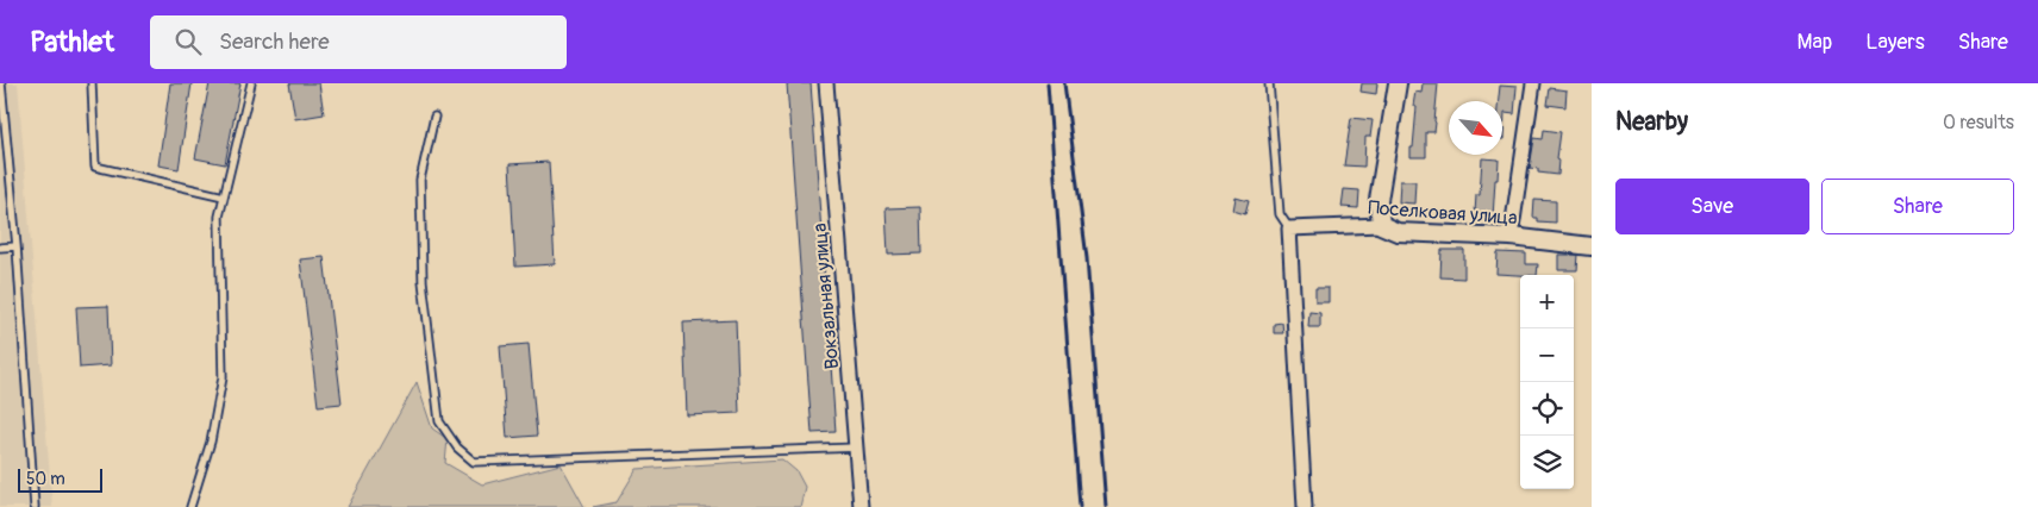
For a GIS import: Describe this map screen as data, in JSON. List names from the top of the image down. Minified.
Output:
{"streets":{"street":["Поселковая улица","Вокзальная улица"]},"scale_bar":"50 m","north":"bottom right","page":{"header":"Pathlet","search":"Search here","nav":["Map","Layers","Share"],"heading":["Nearby","0 results"],"buttons":["Save","Share"],"map_buttons":["+","−"],"scale":"50 m"}}
